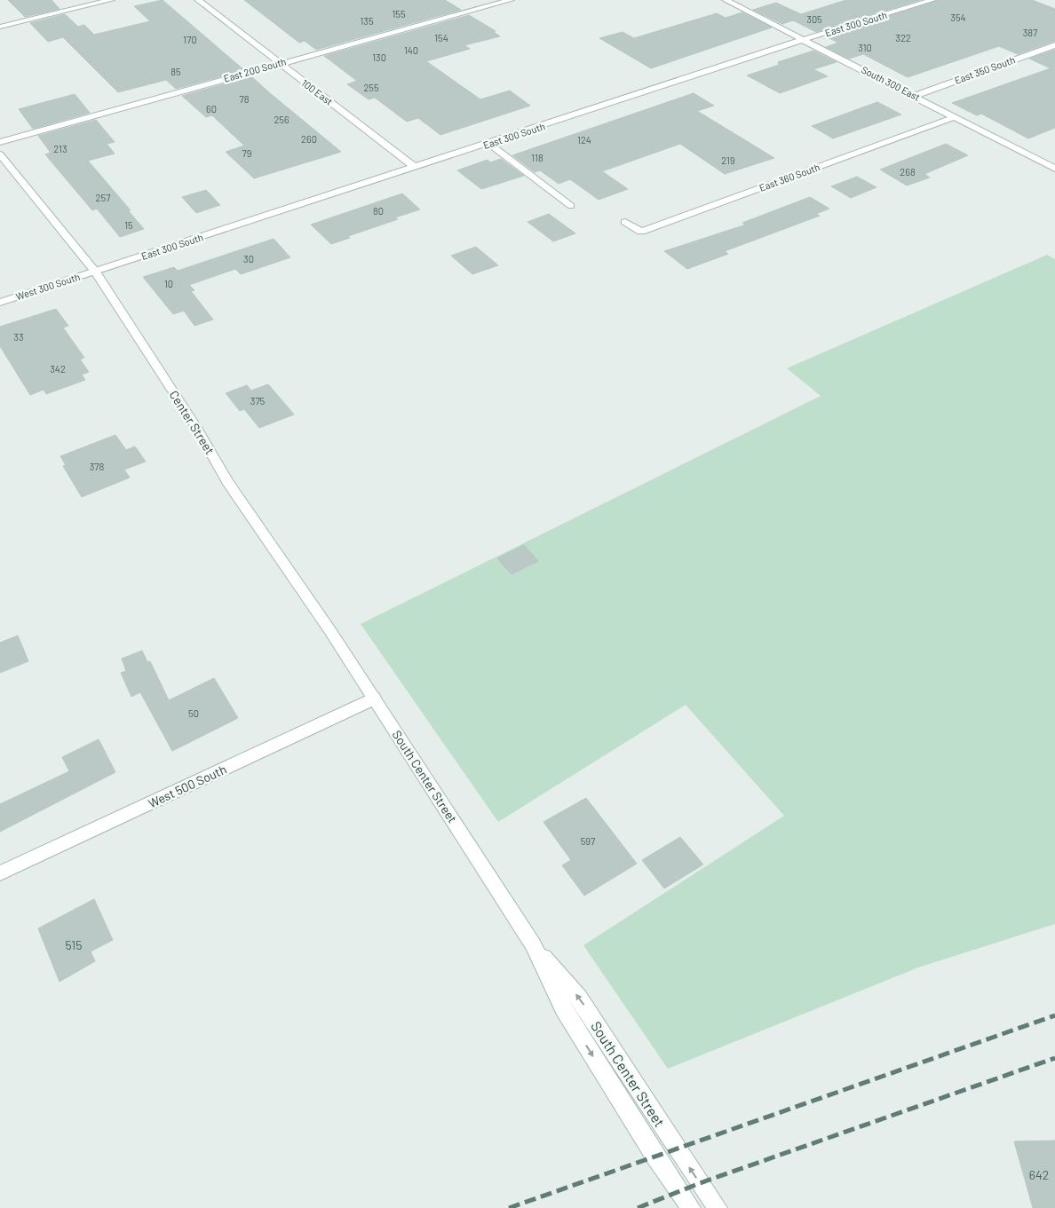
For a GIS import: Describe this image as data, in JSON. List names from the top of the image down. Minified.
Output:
{"streets":{"street":["East 300 South","East 200 South","East 350 South","South 300 East","100 East","East 360 South","West 300 South","Center Street","South Center Street","West 500 South"]},"crossings":[["East 300 South","South 300 East"],["East 300 South","100 East"],["East 300 South","West 300 South"],["East 300 South","Center Street"],["East 200 South","100 East"],["East 350 South","South 300 East"],["South 300 East","East 360 South"],["West 300 South","Center Street"],["Center Street","South Center Street"],["Center Street","West 500 South"],["South Center Street","West 500 South"]],"house_numbers":["155","354","305","135","387","154","322","170","310","140","130","85","255","78","60","256","260","124","213","79","118","219","268","257","80","15","30","10","33","342","375","378","50","597","515","642"]}
